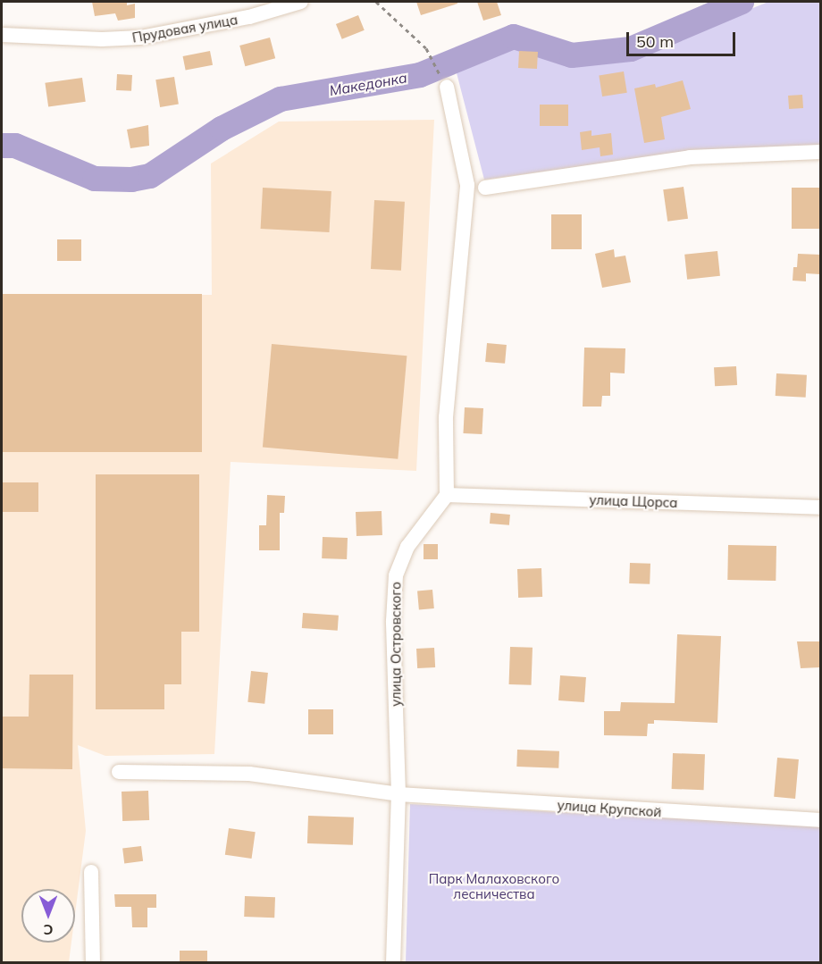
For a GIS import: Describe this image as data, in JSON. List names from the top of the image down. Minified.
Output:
{"streets":{"street":["Прудовая улица","улица Щорса","улица Островского","улица Крупской"]},"crossings":[["улица Щорса","улица Островского"],["улица Островского","улица Крупской"]],"water":["Македонка"],"parks":["Парк Малаховского лесничества"],"scale_bar":"50 m","north":"bottom"}
